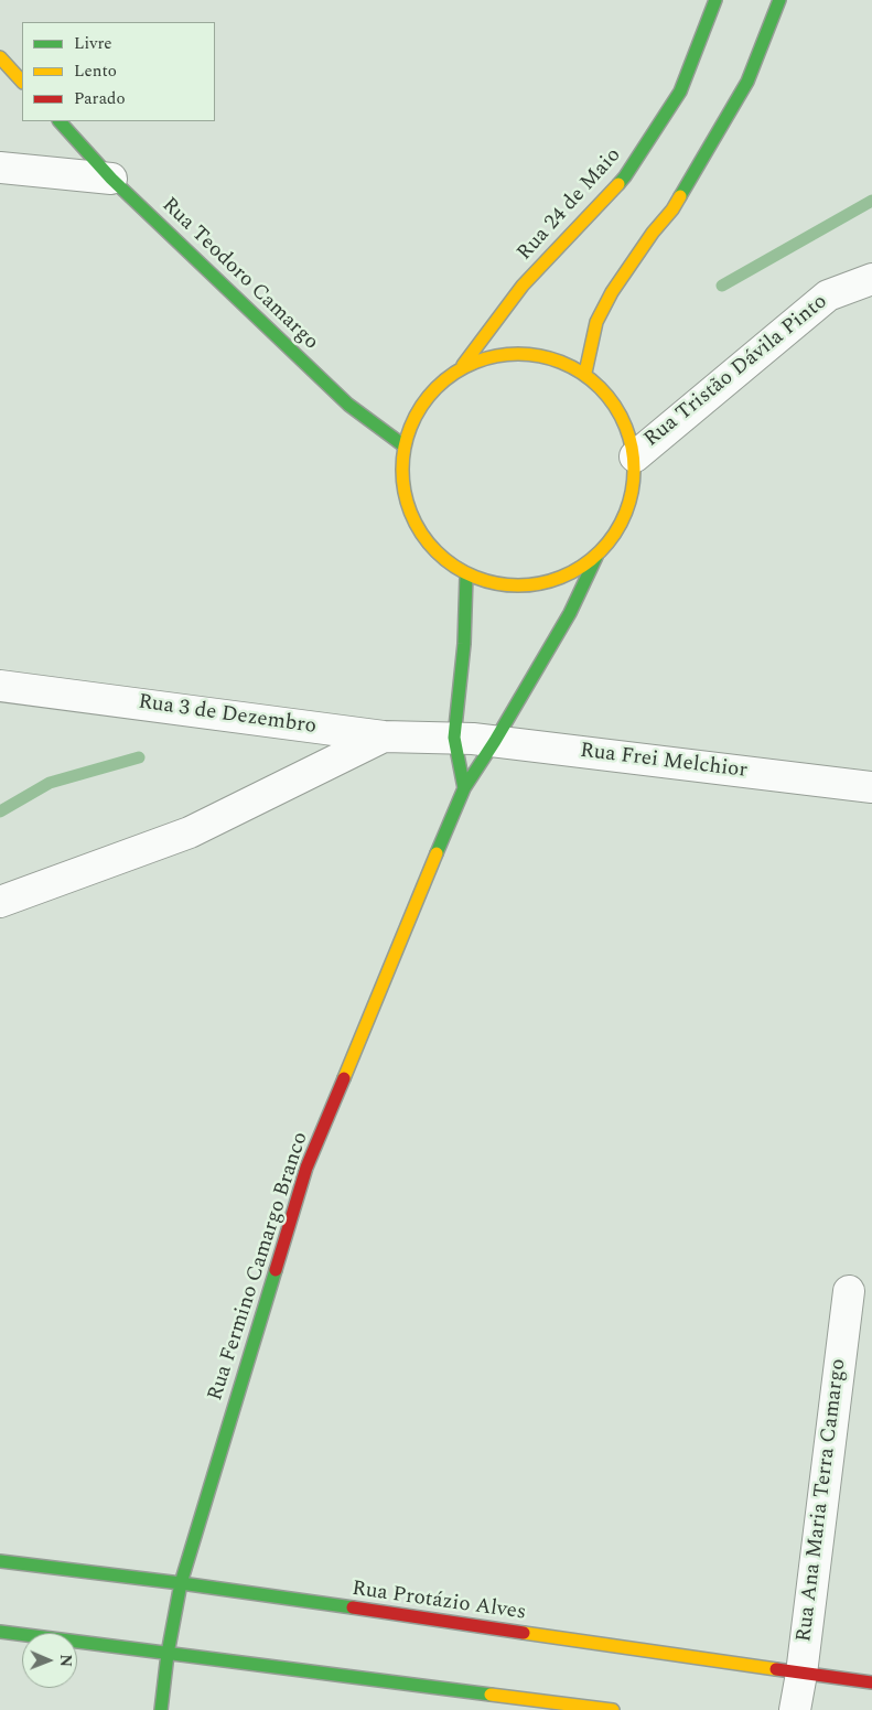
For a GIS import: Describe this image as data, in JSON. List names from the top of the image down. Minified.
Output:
{"streets":{"main road":["Rua 24 de Maio","Rua Teodoro Camargo","Rua Fermino Camargo Branco","Rua Protázio Alves"],"street":["Rua Tristão Dávila Pinto","Rua 3 de Dezembro","Rua Frei Melchior","Rua Ana Maria Terra Camargo"]},"crossings":[["Rua 24 de Maio","Rua Teodoro Camargo"],["Rua 24 de Maio","Rua Fermino Camargo Branco"],["Rua Tristão Dávila Pinto","Rua Fermino Camargo Branco"],["Rua 3 de Dezembro","Rua Frei Melchior"],["Rua Frei Melchior","Rua Fermino Camargo Branco"],["Rua Fermino Camargo Branco","Rua Protázio Alves"],["Rua Ana Maria Terra Camargo","Rua Protázio Alves"]],"legend":["Livre","Lento","Parado"],"north":"right"}
